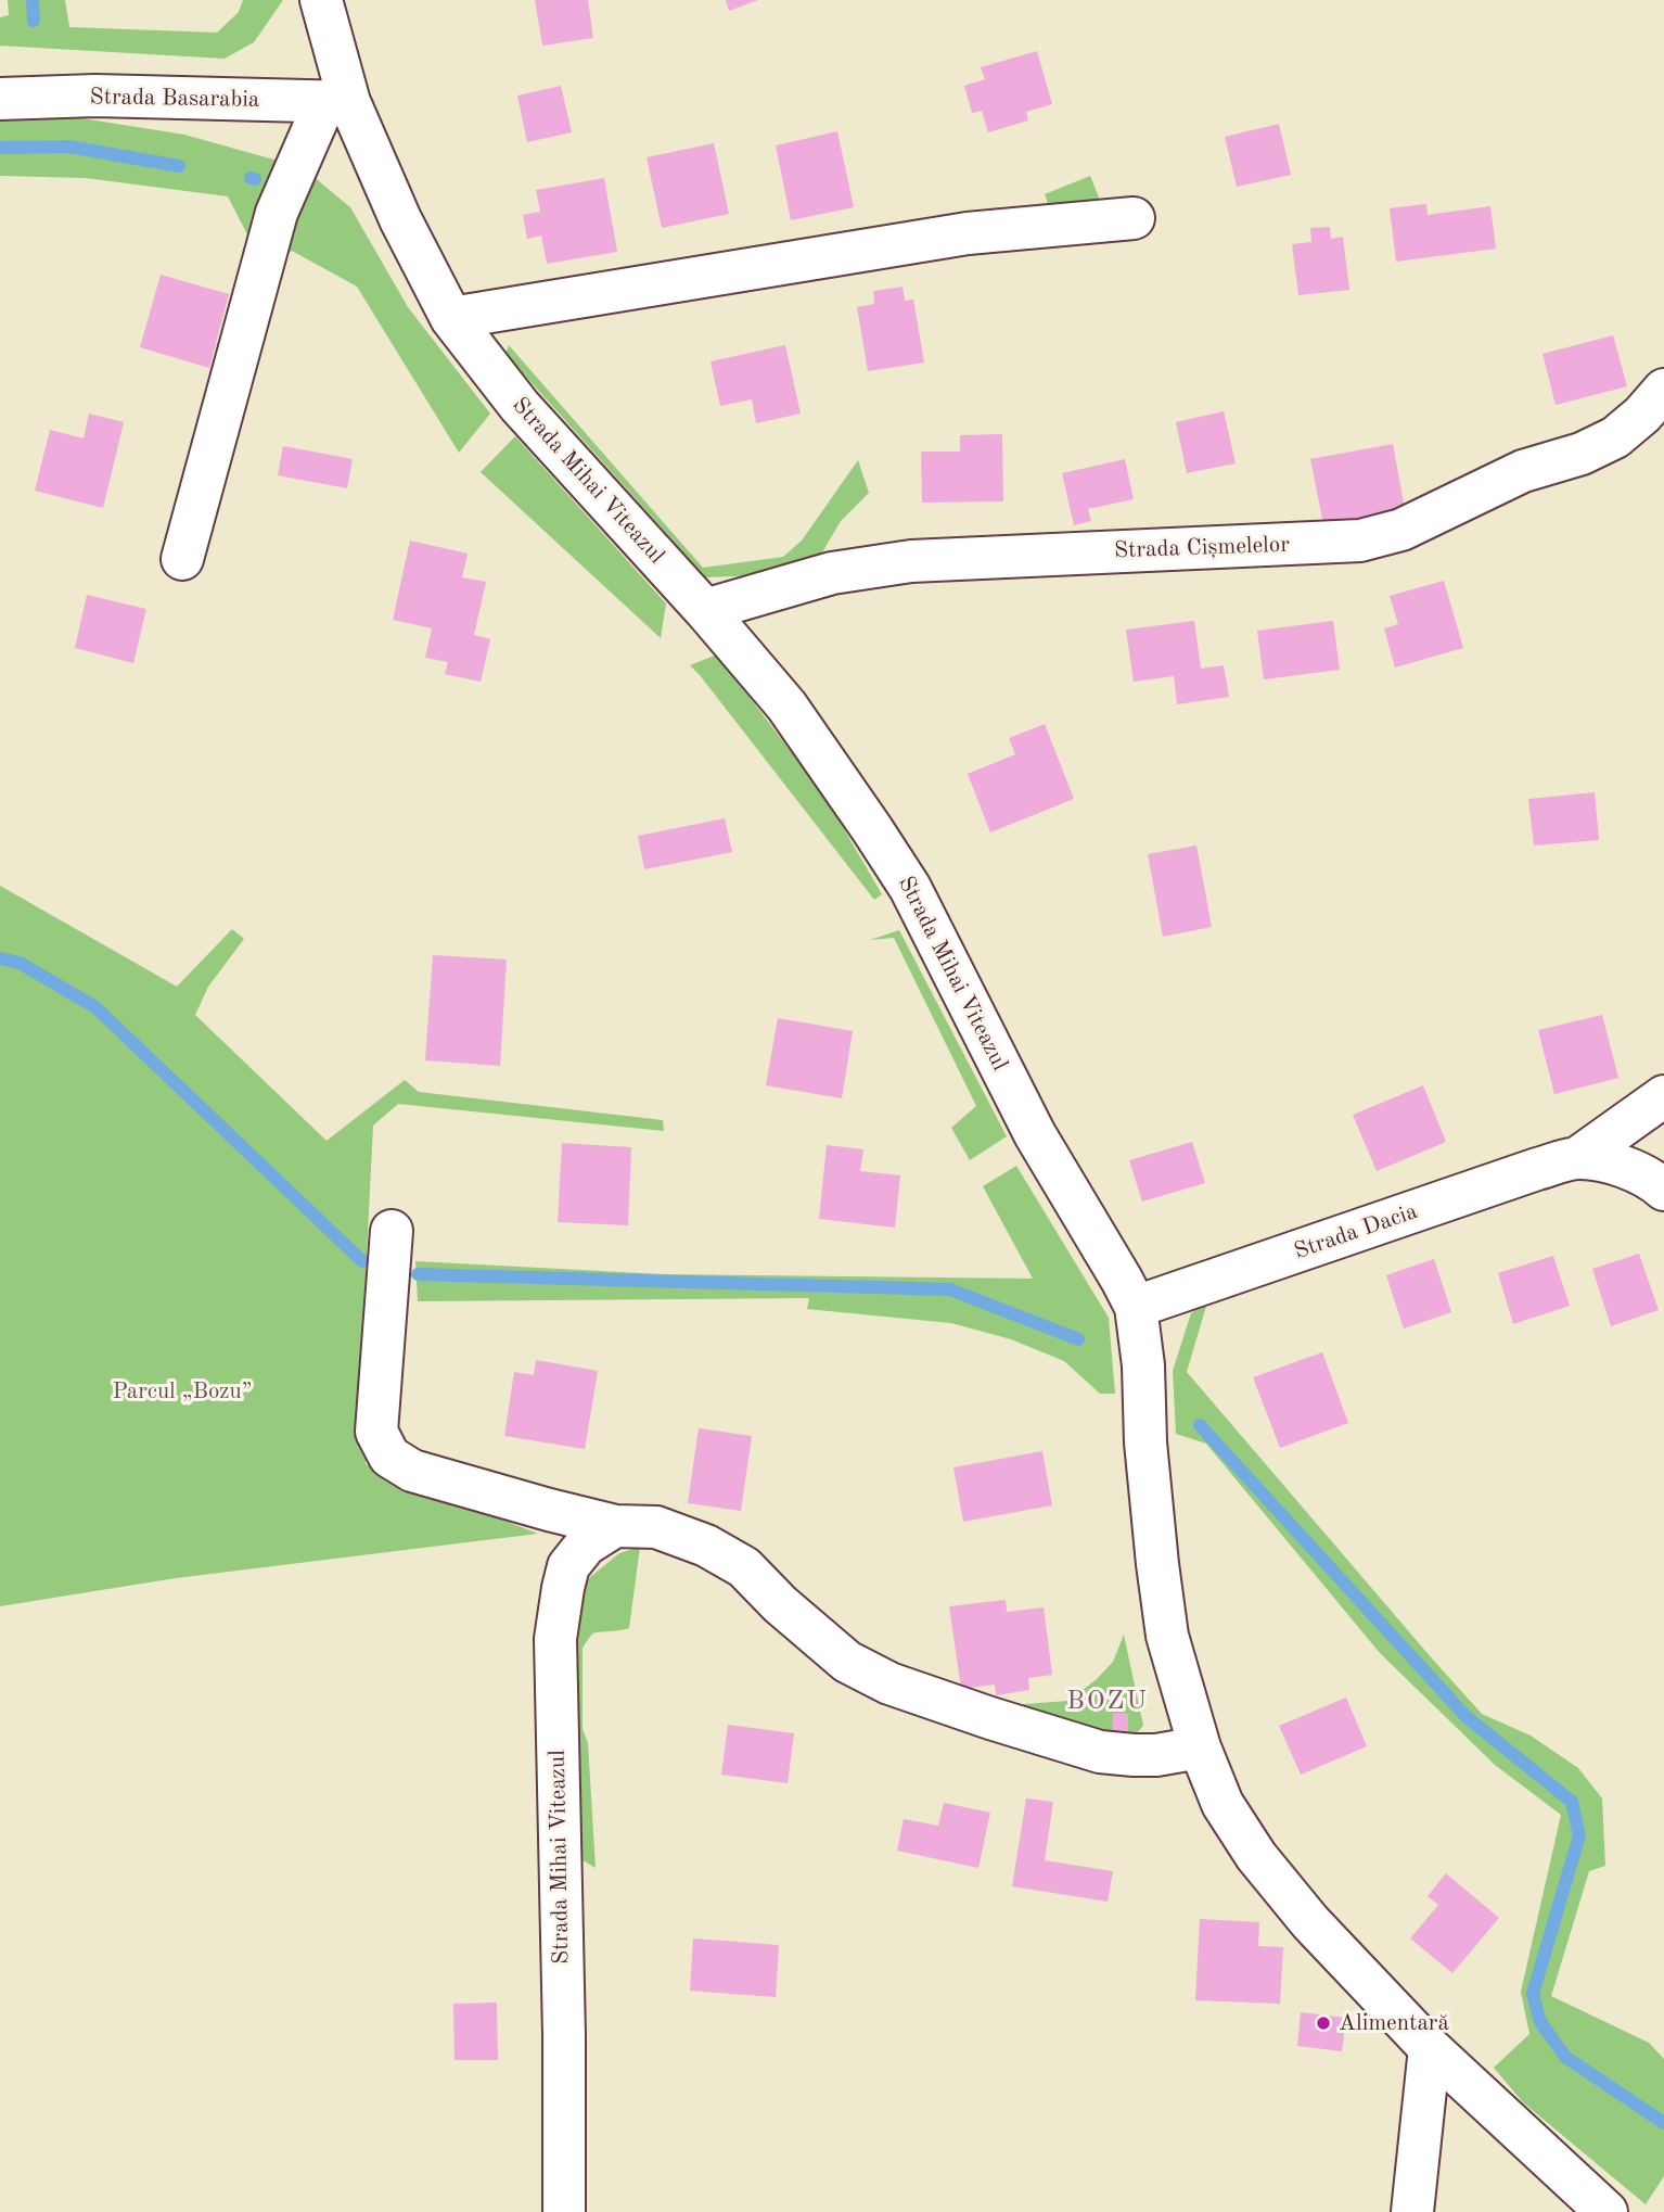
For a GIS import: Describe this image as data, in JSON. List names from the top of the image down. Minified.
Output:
{"streets":{"street":["Strada Basarabia","Strada Mihai Viteazul","Strada Cișmelelor","Strada Dacia"]},"crossings":[["Strada Basarabia","Strada Mihai Viteazul"],["Strada Mihai Viteazul","Strada Cișmelelor"],["Strada Mihai Viteazul","Strada Dacia"]],"districts":["BOZU"],"parks":["Parcul „Bozu”"],"places":["Alimentară"]}
